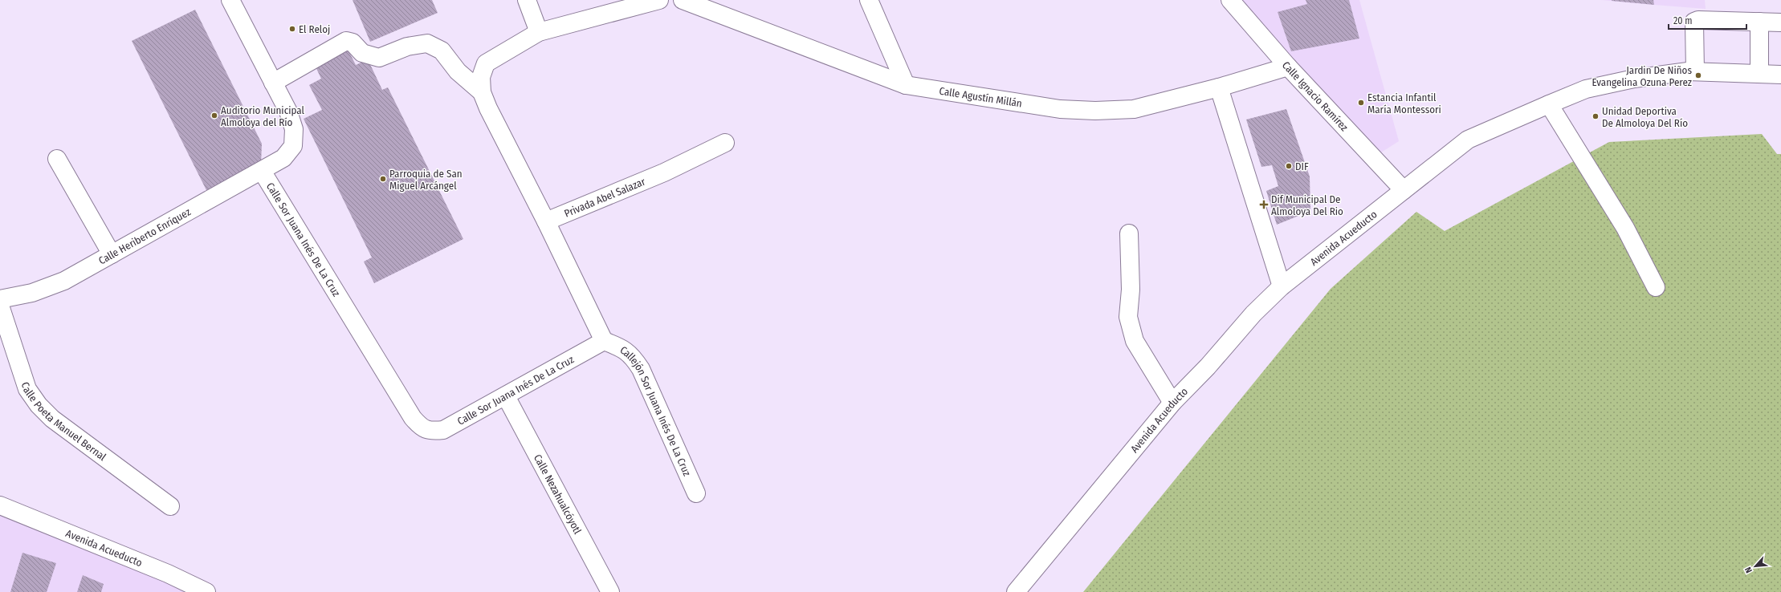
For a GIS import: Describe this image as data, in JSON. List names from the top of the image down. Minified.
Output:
{"streets":{"street":["Calle Ignacio Ramírez","Calle Agustín Millán","Privada Abel Salazar","Calle Heriberto Enríquez","Avenida Acueducto","Calle Sor Juana Inés De La Cruz","Callejón Sor Juana Inés De La Cruz","Calle Poeta Manuel Bernal","Calle Nezahualcóyotl"]},"crossings":[["Calle Ignacio Ramírez","Calle Agustín Millán"],["Calle Ignacio Ramírez","Avenida Acueducto"],["Calle Heriberto Enríquez","Calle Sor Juana Inés De La Cruz"],["Calle Sor Juana Inés De La Cruz","Callejón Sor Juana Inés De La Cruz"],["Calle Sor Juana Inés De La Cruz","Calle Nezahualcóyotl"]],"places":{"other":["El Reloj","Jardin De Niños Evangelina Ozuna Perez","Estancia Infantil María Montessori","Auditorio Municipal Almoloya del Río","Unidad Deportiva De Almoloya Del Río","DIF","Parroquia de San Miguel Arcángel"],"health":["Dif Municipal De Almoloya Del Rio"]},"scale_bar":"20 m","north":"bottom left"}
